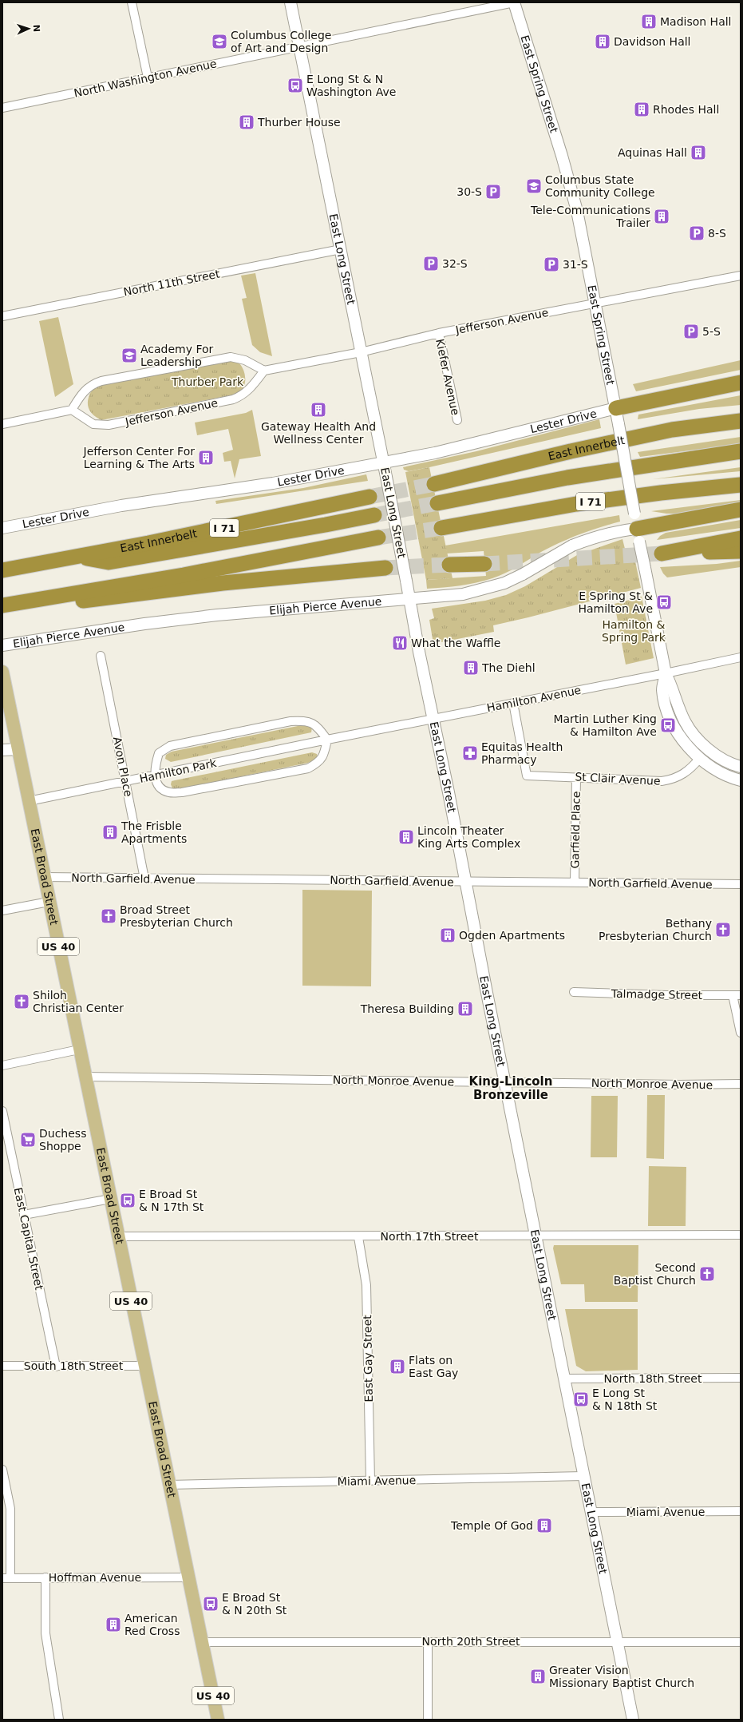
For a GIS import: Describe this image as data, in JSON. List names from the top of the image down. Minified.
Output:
{"streets":{"highway":["East Innerbelt","I 71"],"main road":["East Broad Street","US 40"],"street":["North Washington Avenue","East Spring Street","East Long Street","North 11th Street","Jefferson Avenue","Kiefer Avenue","Lester Drive","Elijah Pierce Avenue","Hamilton Avenue","Avon Place","Hamilton Park","St Clair Avenue","Garfield Place","North Garfield Avenue","Talmadge Street","North Monroe Avenue","North 17th Street","East Capital Street","East Gay Street","South 18th Street","North 18th Street","Miami Avenue","Hoffman Avenue","North 20th Street"]},"crossings":[["North Washington Avenue","East Spring Street"],["North Washington Avenue","East Long Street"],["East Spring Street","Jefferson Avenue"],["East Spring Street","Lester Drive"],["East Spring Street","Elijah Pierce Avenue"],["East Spring Street","Hamilton Avenue"],["East Long Street","North 11th Street"],["East Long Street","Jefferson Avenue"],["East Long Street","Lester Drive"],["East Long Street","Elijah Pierce Avenue"],["East Long Street","Hamilton Avenue"],["East Long Street","North Garfield Avenue"],["East Long Street","North Monroe Avenue"],["East Long Street","North 17th Street"],["East Long Street","North 18th Street"],["East Long Street","Miami Avenue"],["East Long Street","North 20th Street"],["Jefferson Avenue","Kiefer Avenue"],["Hamilton Avenue","Hamilton Park"],["Hamilton Avenue","St Clair Avenue"],["Avon Place","Hamilton Park"],["Avon Place","North Garfield Avenue"],["Hamilton Park","East Broad Street"],["St Clair Avenue","Garfield Place"],["Garfield Place","North Garfield Avenue"],["East Broad Street","North Garfield Avenue"],["East Broad Street","North Monroe Avenue"],["East Broad Street","North 17th Street"],["East Broad Street","South 18th Street"],["East Broad Street","Miami Avenue"],["East Broad Street","Hoffman Avenue"],["East Broad Street","North 20th Street"],["North 17th Street","East Gay Street"],["East Capital Street","South 18th Street"],["East Gay Street","Miami Avenue"]],"districts":["King-Lincoln Bronzeville"],"parks":["Thurber Park","Hamilton & Spring Park"],"places":{"building":["Madison Hall","Davidson Hall","Rhodes Hall","Thurber House","Aquinas Hall","Tele-Communications Trailer","Gateway Health And Wellness Center","Jefferson Center For Learning & The Arts","The Diehl","The Frisble Apartments","Lincoln Theater King Arts Complex","Ogden Apartments","Theresa Building","Flats on East Gay","Temple Of God","American Red Cross","Greater Vision Missionary Baptist Church"],"school or university":["Columbus College of Art and Design","Columbus State Community College","Academy For Leadership"],"bus stop":["E Long St & N Washington Ave","E Spring St & Hamilton Ave","Martin Luther King & Hamilton Ave","E Broad St & N 17th St","E Long St & N 18th St","E Broad St & N 20th St"],"parking":["30-S","8-S","32-S","31-S","5-S"],"restaurant":["What the Waffle"],"pharmacy":["Equitas Health Pharmacy"],"church":["Broad Street Presbyterian Church","Bethany Presbyterian Church","Shiloh Christian Center","Second Baptist Church"],"supermarket":["Duchess Shoppe"]},"north":"right"}
